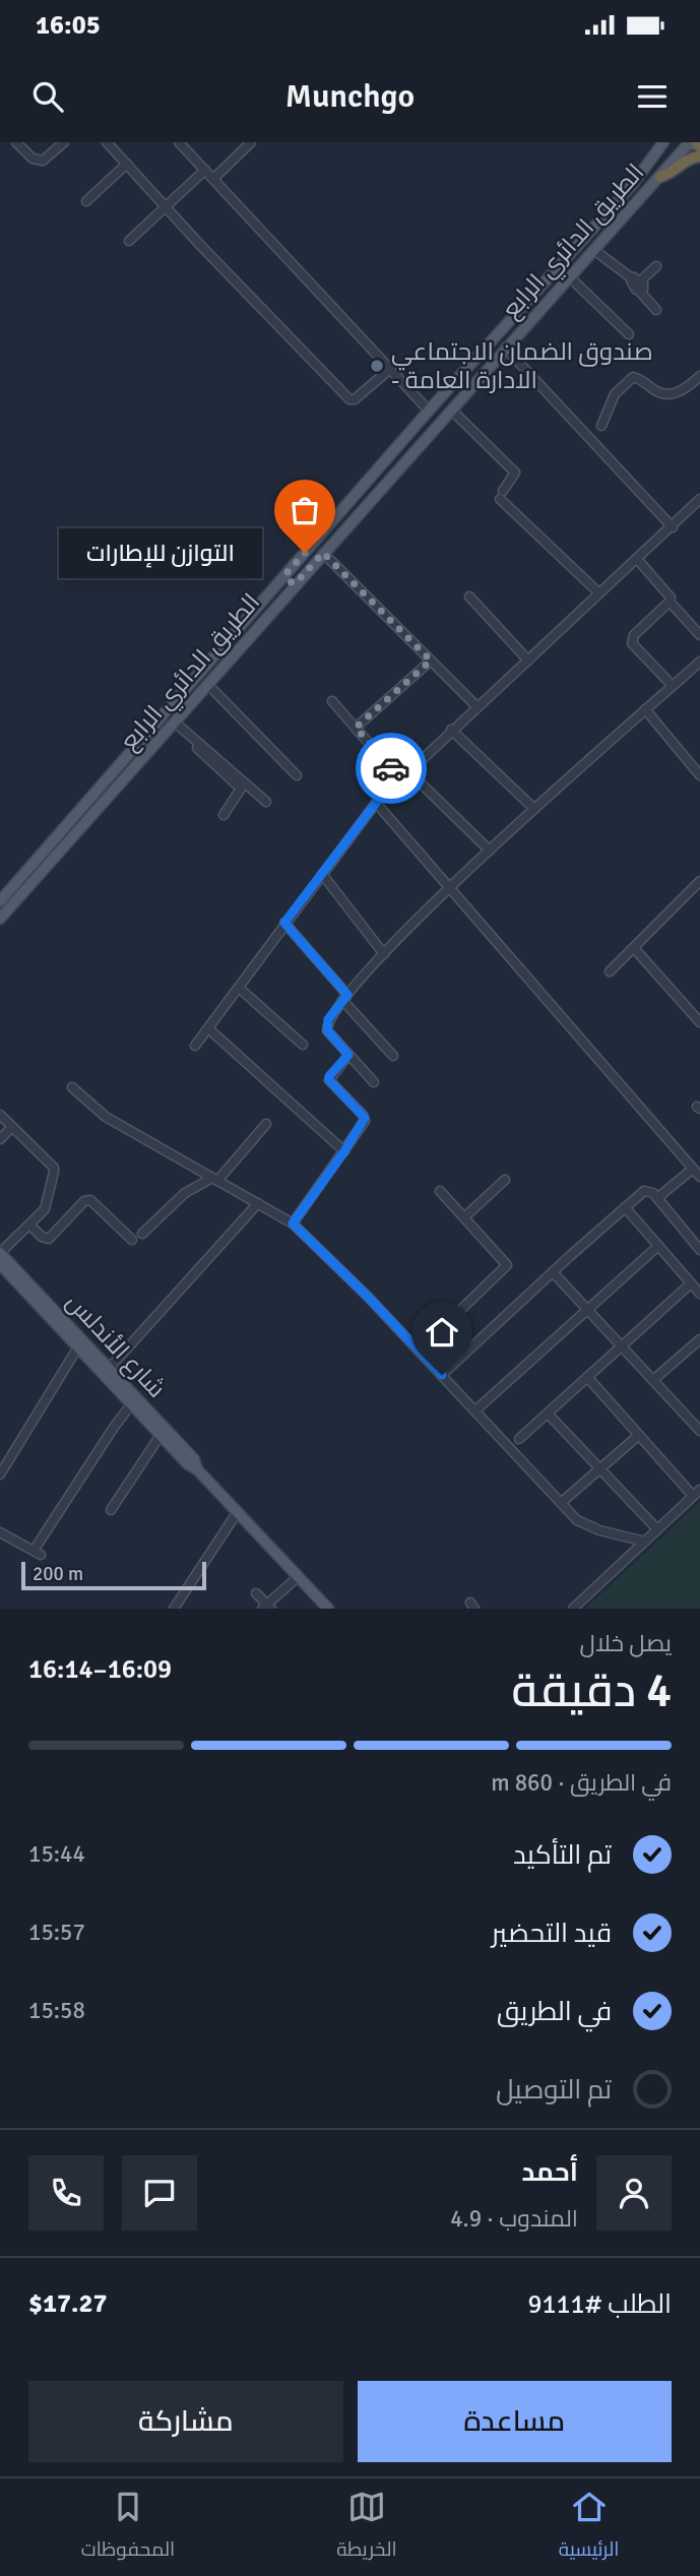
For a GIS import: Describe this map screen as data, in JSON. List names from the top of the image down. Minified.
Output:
{"streets":{"main road":["الطريق الدائري الرابع","شارع الأندلس"]},"places":["صندوق الضمان الاجتماعي - الادارة العامة","التوازن للإطارات"],"scale_bar":"200 m","page":{"status":"16:05","header":"Munchgo","bubble":"التوازن للإطارات","scale":"200 m","heading":["4 دقيقة","يصل خلال","16:09–16:14"],"panel":["أحمد","المندوب · 4.9","الطلب #9111","$17.27"],"bar":"في الطريق · 860 m","list":[["تم التأكيد","15:44"],["قيد التحضير","15:57"],["في الطريق","15:58"],"تم التوصيل"],"buttons":["مساعدة","مشاركة"],"tabs":["الرئيسية","الخريطة","المحفوظات"]}}
